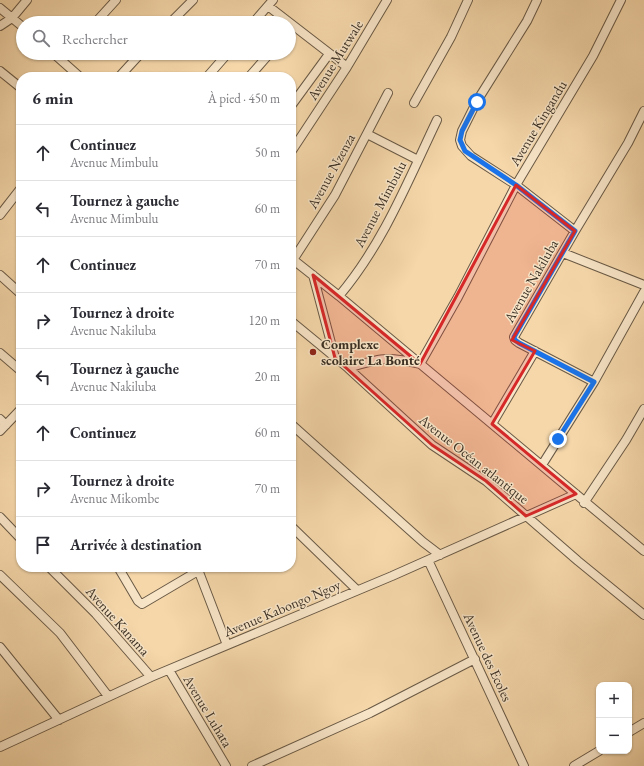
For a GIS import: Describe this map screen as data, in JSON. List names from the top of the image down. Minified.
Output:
{"streets":{"street":["Avenue Mutwale","Avenue Kingandu","Avenue Nzenza","Avenue Mimbulu","Avenue Nakiluba","Avenue Océan atlantique","Avenue Kabongo Ngoy","Avenue Kanama","Avenue des Ecoles","Avenue Luhata"]},"crossings":[["Avenue Océan atlantique","Avenue Kabongo Ngoy"],["Avenue Kabongo Ngoy","Avenue Kanama"],["Avenue Kabongo Ngoy","Avenue des Ecoles"],["Avenue Kabongo Ngoy","Avenue Luhata"]],"places":["Complexe scolaire La Bonté"],"page":{"search":"Rechercher","heading":["6 min","À pied · 450 m"],"list":[["Continuez","Avenue Mimbulu","50 m"],["Tournez à gauche","Avenue Mimbulu","60 m"],["Continuez","70 m"],["Tournez à droite","Avenue Nakiluba","120 m"],["Tournez à gauche","Avenue Nakiluba","20 m"],["Continuez","60 m"],["Tournez à droite","Avenue Mikombe","70 m"],"Arrivée à destination"],"map_buttons":["+","−"]}}
